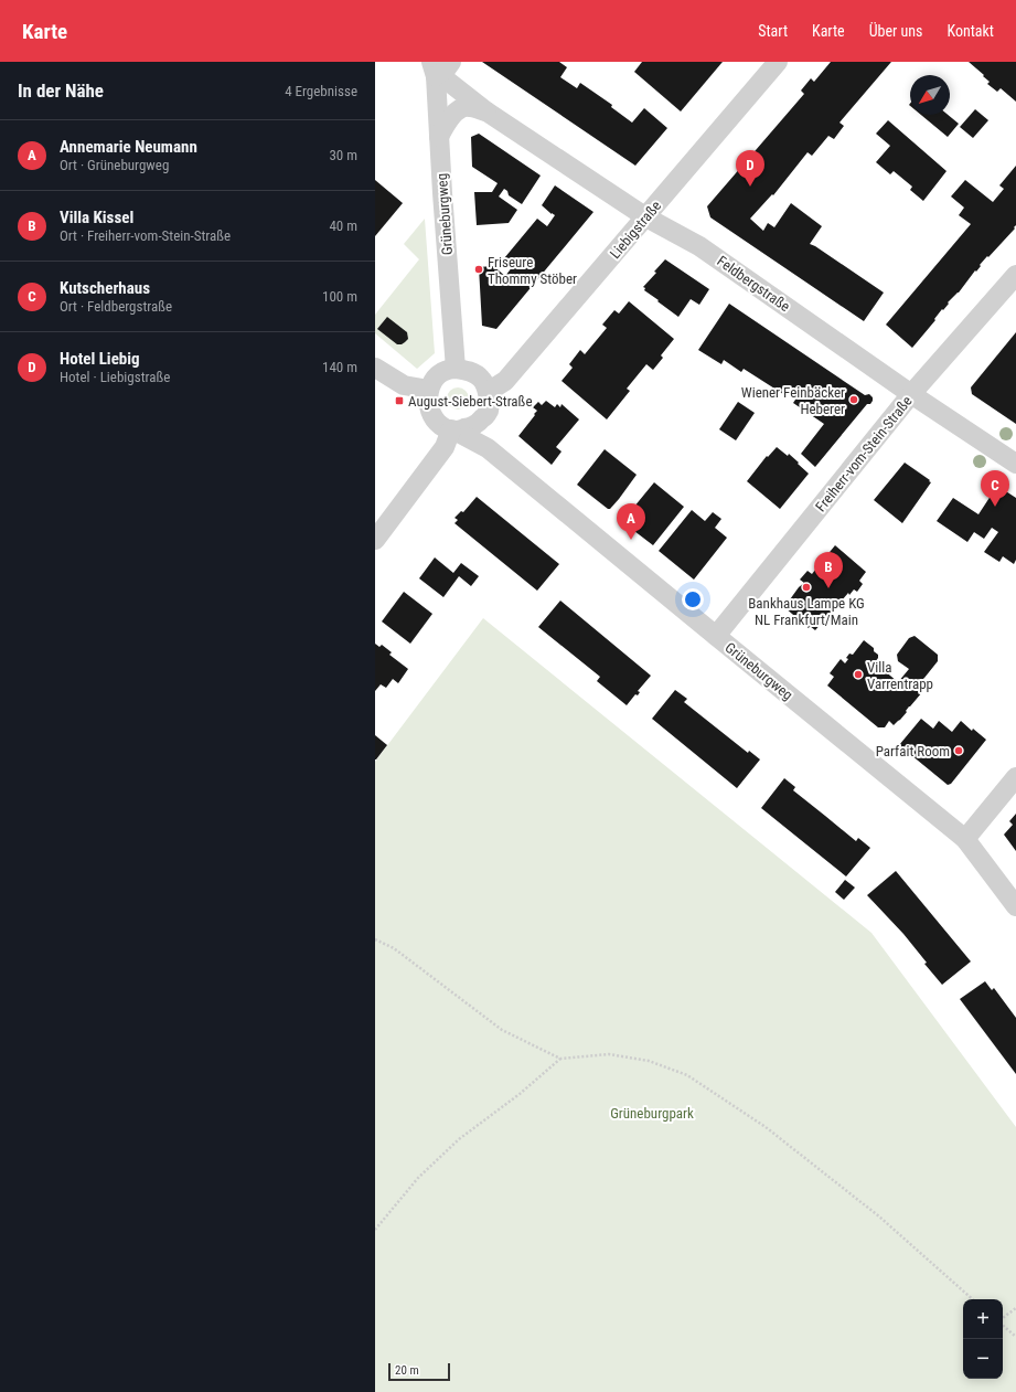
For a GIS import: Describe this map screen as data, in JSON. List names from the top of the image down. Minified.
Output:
{"streets":{"street":["Grüneburgweg","Liebigstraße","Feldbergstraße","Freiherr-vom-Stein-Straße"]},"crossings":[["Grüneburgweg","Liebigstraße"],["Grüneburgweg","Feldbergstraße"],["Grüneburgweg","Freiherr-vom-Stein-Straße"],["Liebigstraße","Feldbergstraße"],["Feldbergstraße","Freiherr-vom-Stein-Straße"]],"parks":["Grüneburgpark"],"places":{"other":["Friseure Thommy Stöber","Wiener Feinbäcker Heberer","Bankhaus Lampe KG NL Frankfurt/Main","Villa Varrentrapp","Parfait Room"],"transit":["August-Siebert-Straße"]},"scale_bar":"20 m","north":"bottom left","page":{"header":"Karte","nav":["Start","Karte","Über uns","Kontakt"],"heading":["In der Nähe","4 Ergebnisse"],"list":[{"mark":"A","name":"Annemarie Neumann","note":"Ort · Grüneburgweg","value":"30 m"},{"mark":"B","name":"Villa Kissel","note":"Ort · Freiherr-vom-Stein-Straße","value":"40 m"},{"mark":"C","name":"Kutscherhaus","note":"Ort · Feldbergstraße","value":"100 m"},{"mark":"D","name":"Hotel Liebig","note":"Hotel · Liebigstraße","value":"140 m"}],"pins":["D","C","A","B"],"map_buttons":["+","−"],"scale":"20 m"}}
